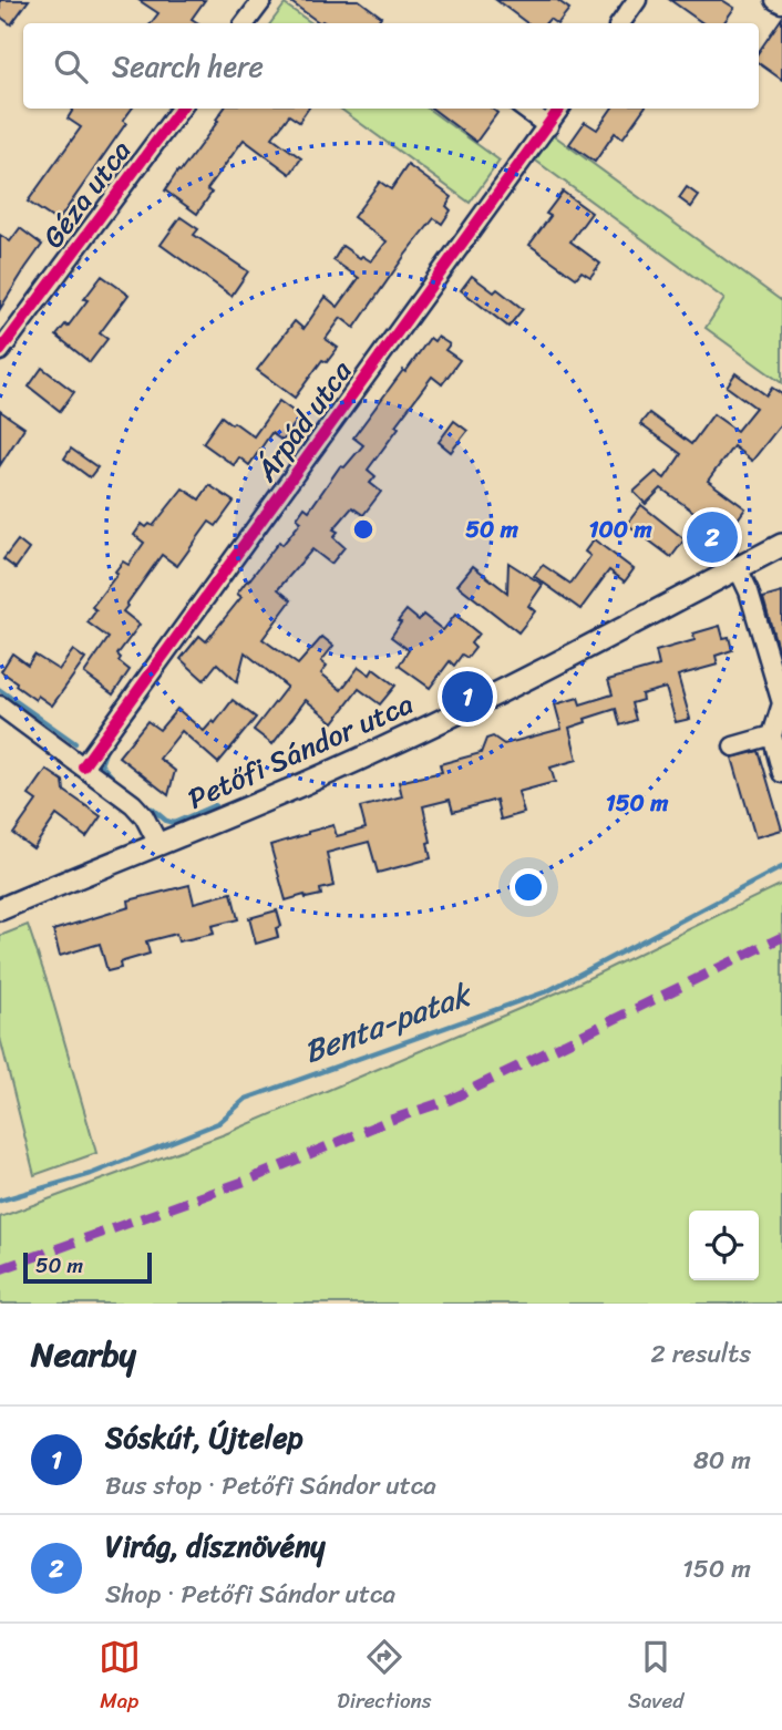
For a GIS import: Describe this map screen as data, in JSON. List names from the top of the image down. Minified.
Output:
{"streets":{"main road":["Petőfi Sándor utca"],"street":["Géza utca","Árpád utca"]},"water":["Benta-patak"],"scale_bar":"50 m","page":{"search":"Search here","pins":["2","1"],"scale":"50 m","heading":["Nearby","2 results"],"list":[{"mark":"1","name":"Sóskút, Újtelep","note":"Bus stop · Petőfi Sándor utca","value":"80 m"},{"mark":"2","name":"Virág, dísznövény","note":"Shop · Petőfi Sándor utca","value":"150 m"}],"nav":["Map","Directions","Saved"]},"rings":["50 m","100 m","150 m"]}
